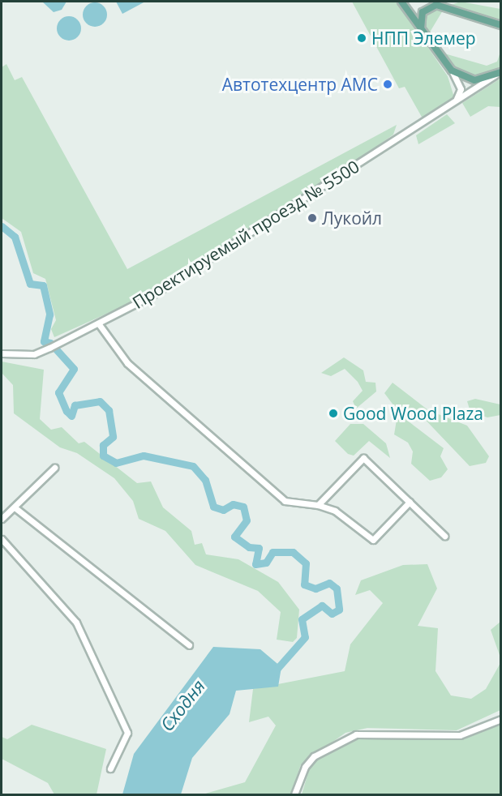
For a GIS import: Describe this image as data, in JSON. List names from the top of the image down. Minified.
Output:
{"streets":{"street":["Проектируемый проезд № 5500"]},"water":["Сходня"],"places":["НПП Элемер","Автотехцентр АМС","Лукойл","Good Wood Plaza"]}
